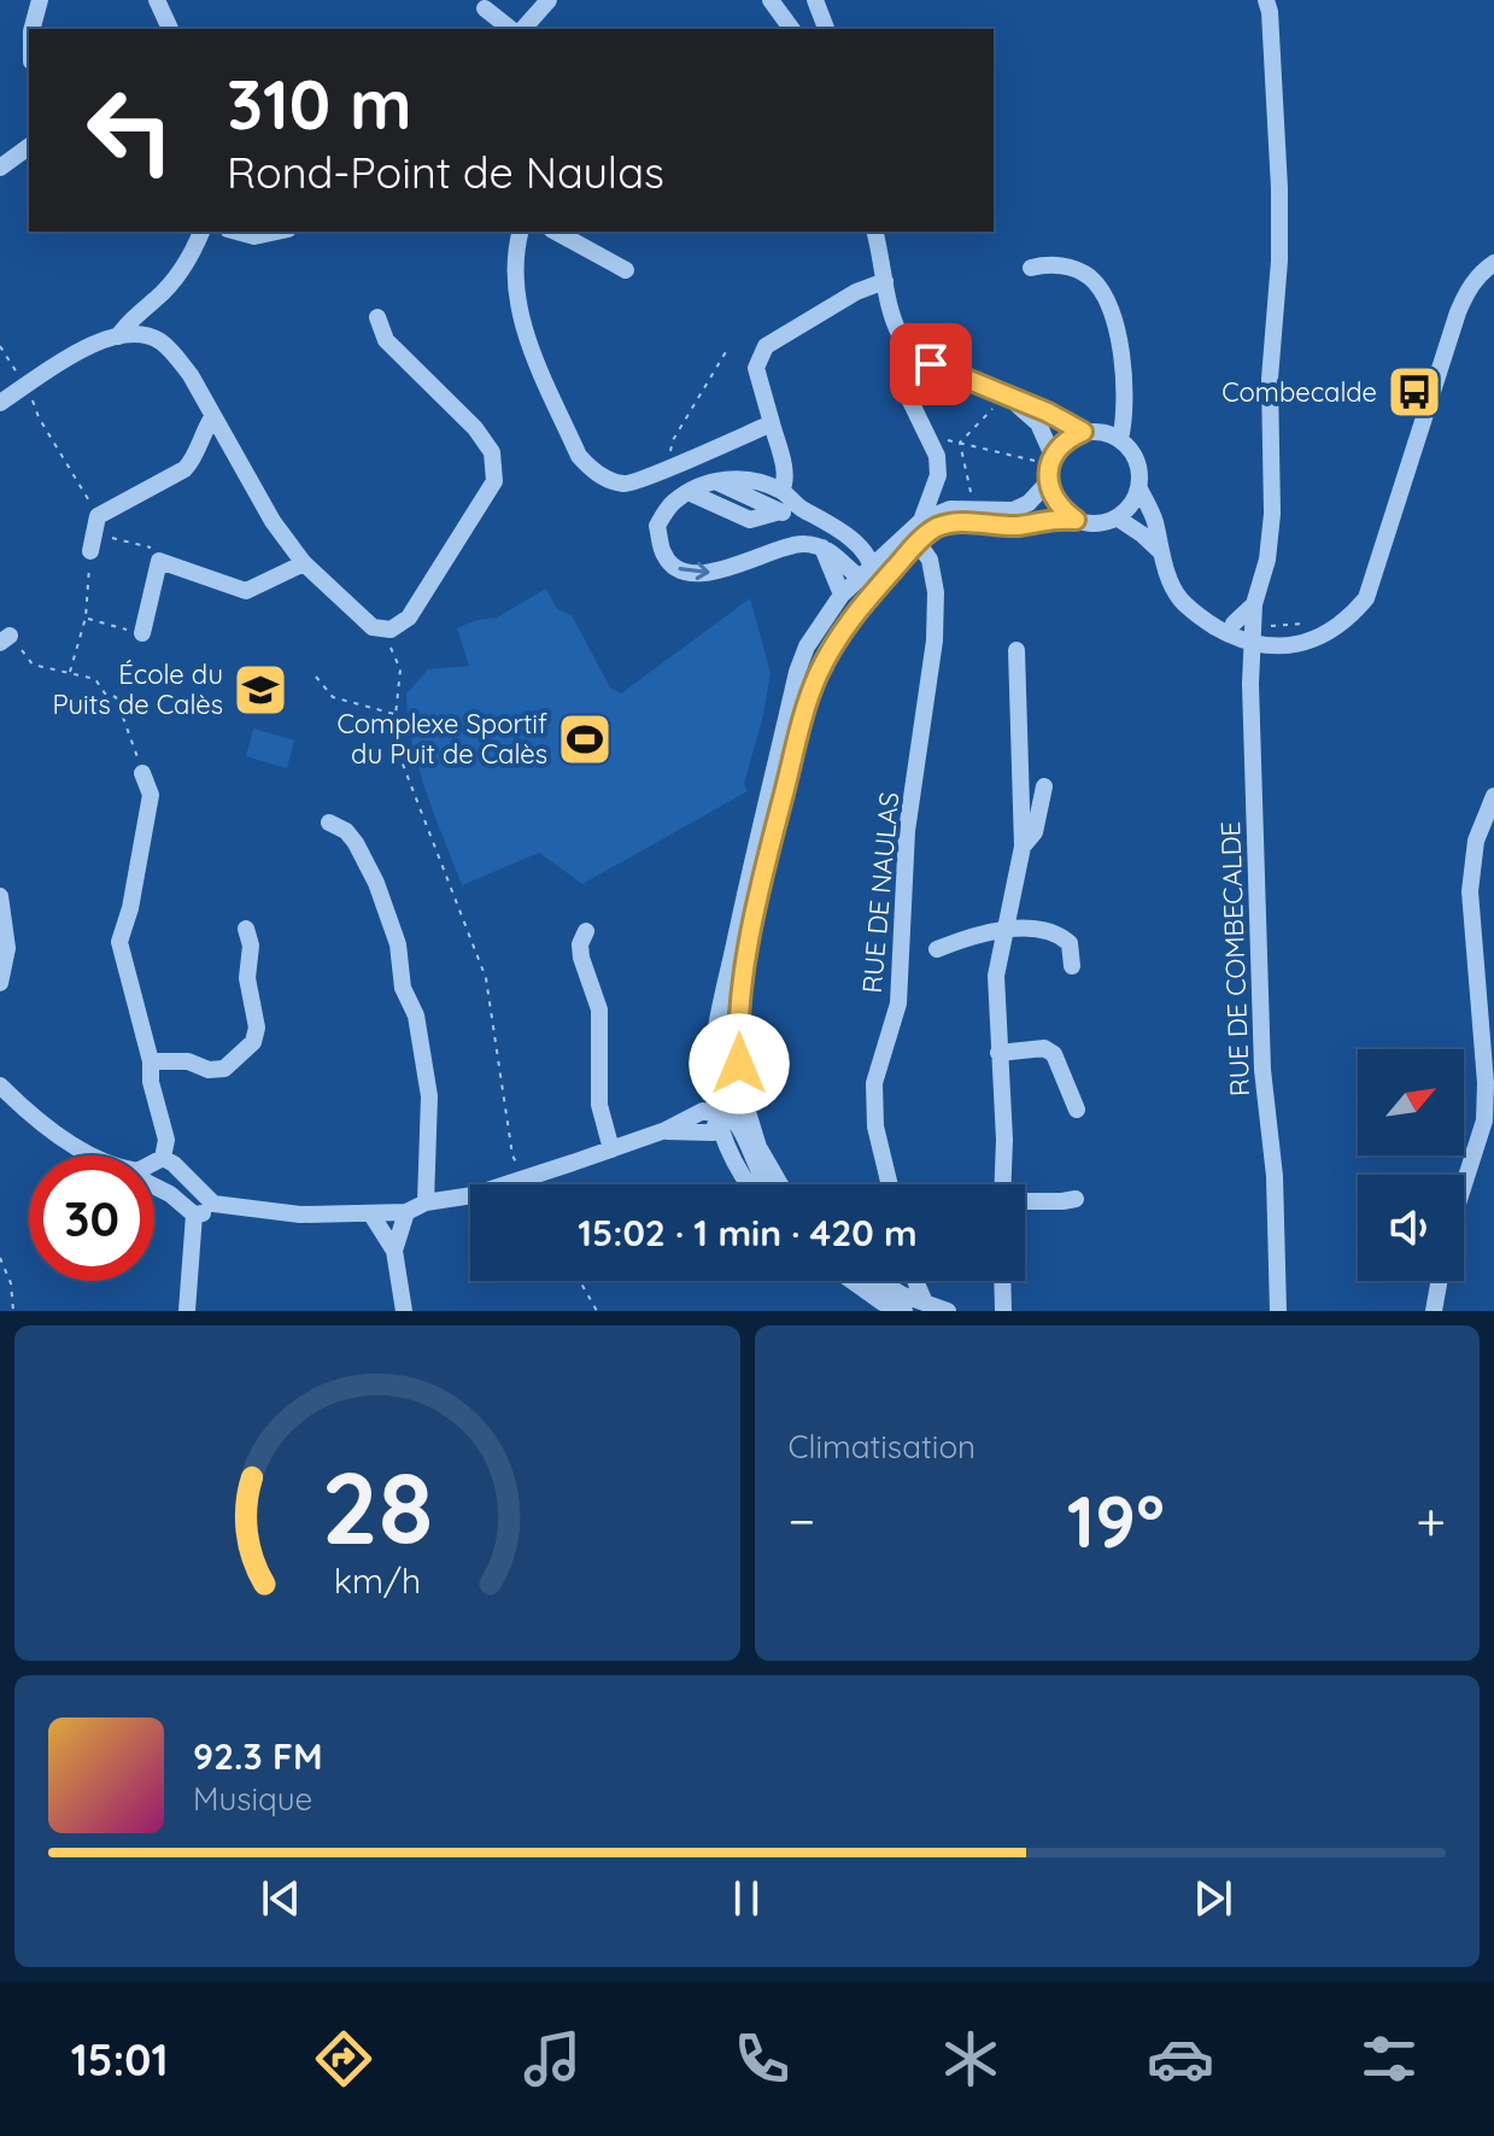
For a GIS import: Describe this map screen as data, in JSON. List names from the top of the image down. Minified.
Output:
{"streets":{"street":["RUE DE NAULAS","RUE DE COMBECALDE"]},"places":{"bus stop":["Combecalde"],"school or university":["École du Puits de Calès"],"sports":["Complexe Sportif du Puit de Calès"]},"north":"top right","page":{"turn":["310 m","Rond-Point de Naulas"],"limit":"30","trip":"15:02 · 1 min · 420 m","tile":"Climatisation","heat":["−","19°","+"],"song":["92.3 FM","Musique"],"tabs":"15:01","gauge":["28","km/h"]}}
